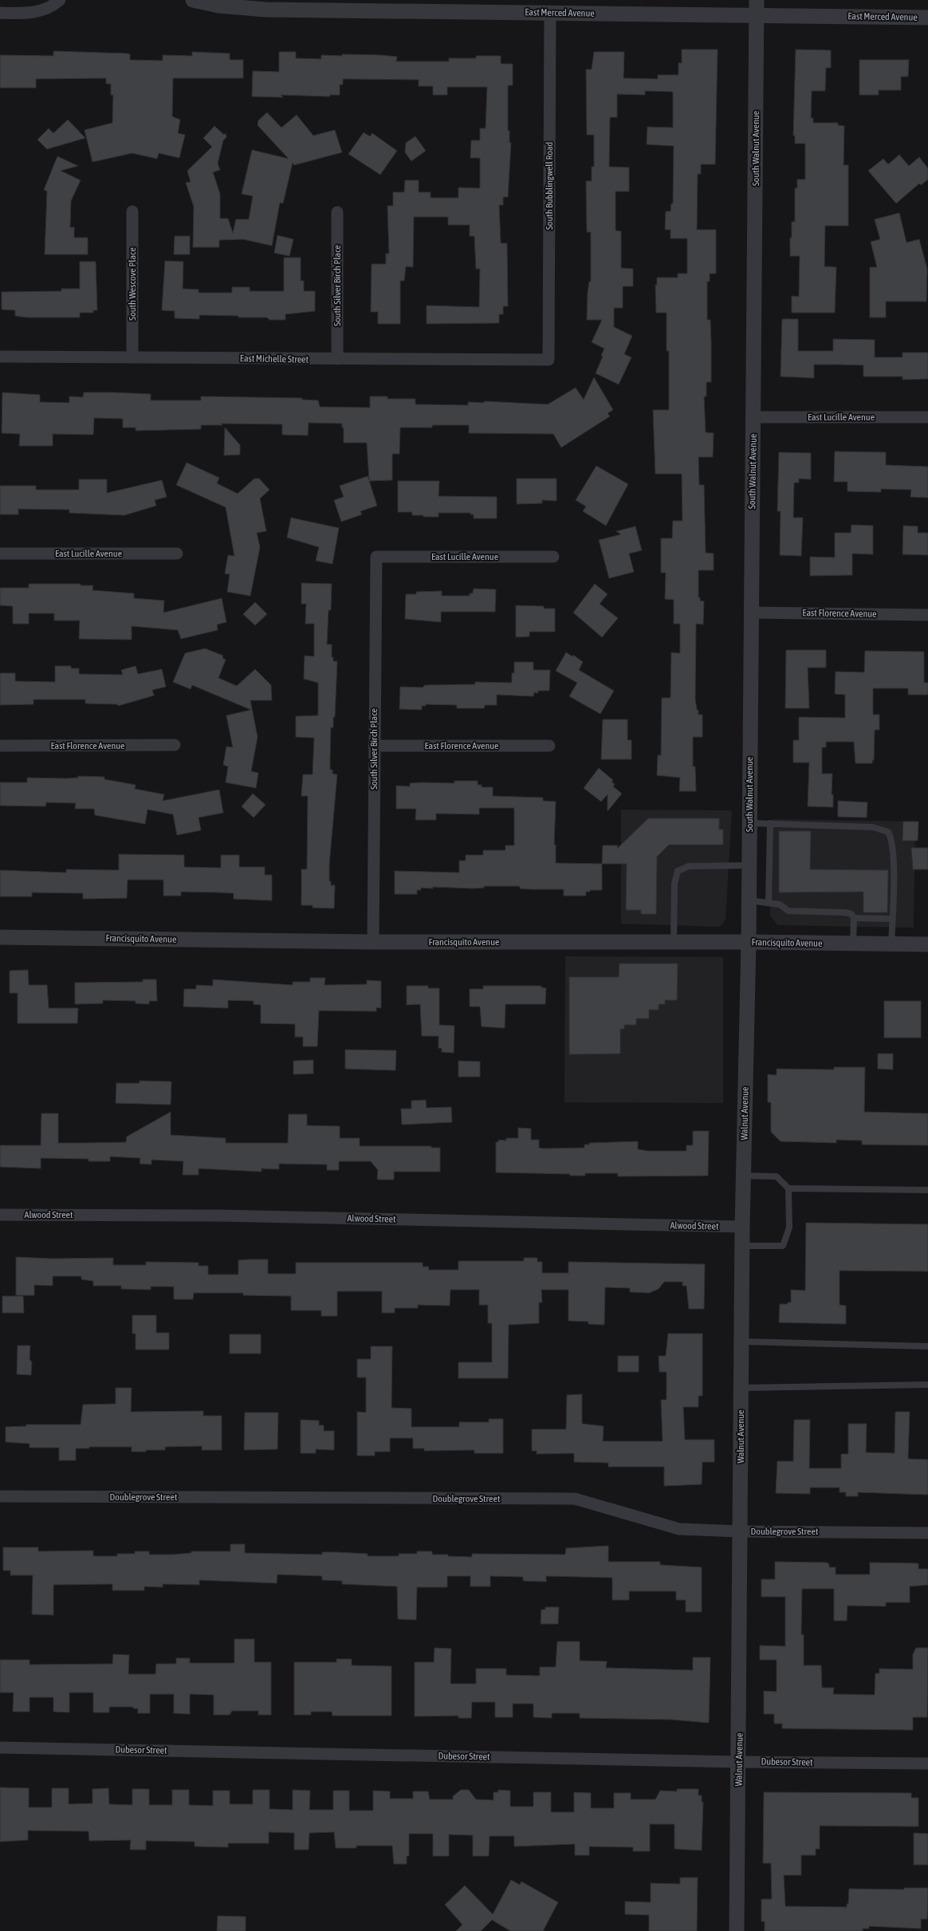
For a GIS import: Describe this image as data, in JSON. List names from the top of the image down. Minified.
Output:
{"streets":{"street":["East Merced Avenue","South Walnut Avenue","South Bubblingwell Road","South Wescove Place","South Silver Birch Place","East Michelle Street","East Lucille Avenue","East Florence Avenue","Francisquito Avenue","Walnut Avenue","Alwood Street","Doublegrove Street","Dubesor Street"]},"crossings":[["East Merced Avenue","South Walnut Avenue"],["East Merced Avenue","South Bubblingwell Road"],["South Walnut Avenue","East Lucille Avenue"],["South Walnut Avenue","East Florence Avenue"],["South Walnut Avenue","Francisquito Avenue"],["South Walnut Avenue","Walnut Avenue"],["South Bubblingwell Road","East Michelle Street"],["South Wescove Place","East Michelle Street"],["South Silver Birch Place","East Michelle Street"],["South Silver Birch Place","East Lucille Avenue"],["South Silver Birch Place","East Florence Avenue"],["South Silver Birch Place","Francisquito Avenue"],["Francisquito Avenue","Walnut Avenue"],["Walnut Avenue","Alwood Street"],["Walnut Avenue","Doublegrove Street"],["Walnut Avenue","Dubesor Street"]]}
